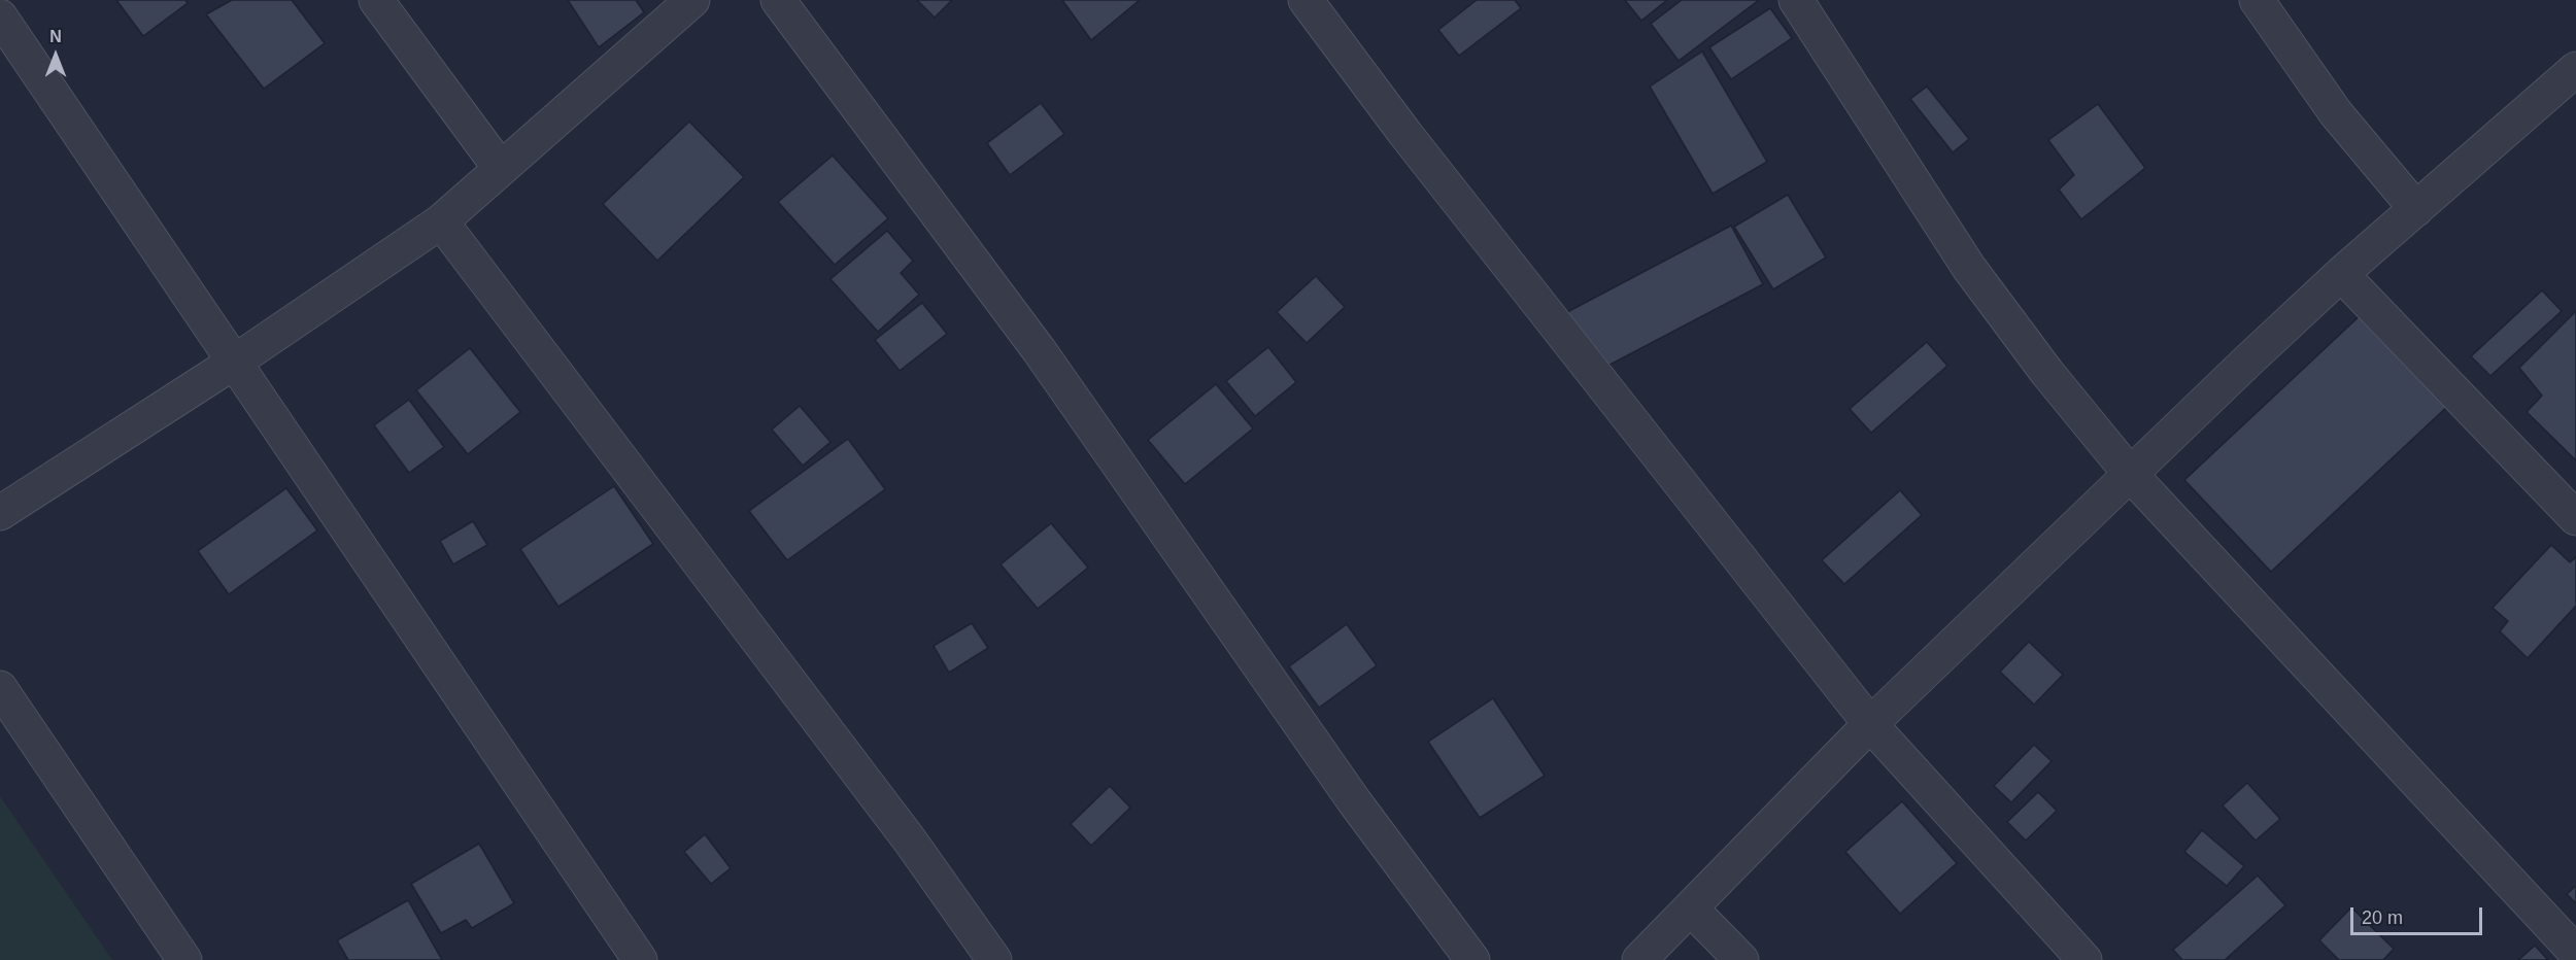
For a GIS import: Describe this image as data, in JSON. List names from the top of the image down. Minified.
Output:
{"scale_bar":"20 m","north":"top"}
